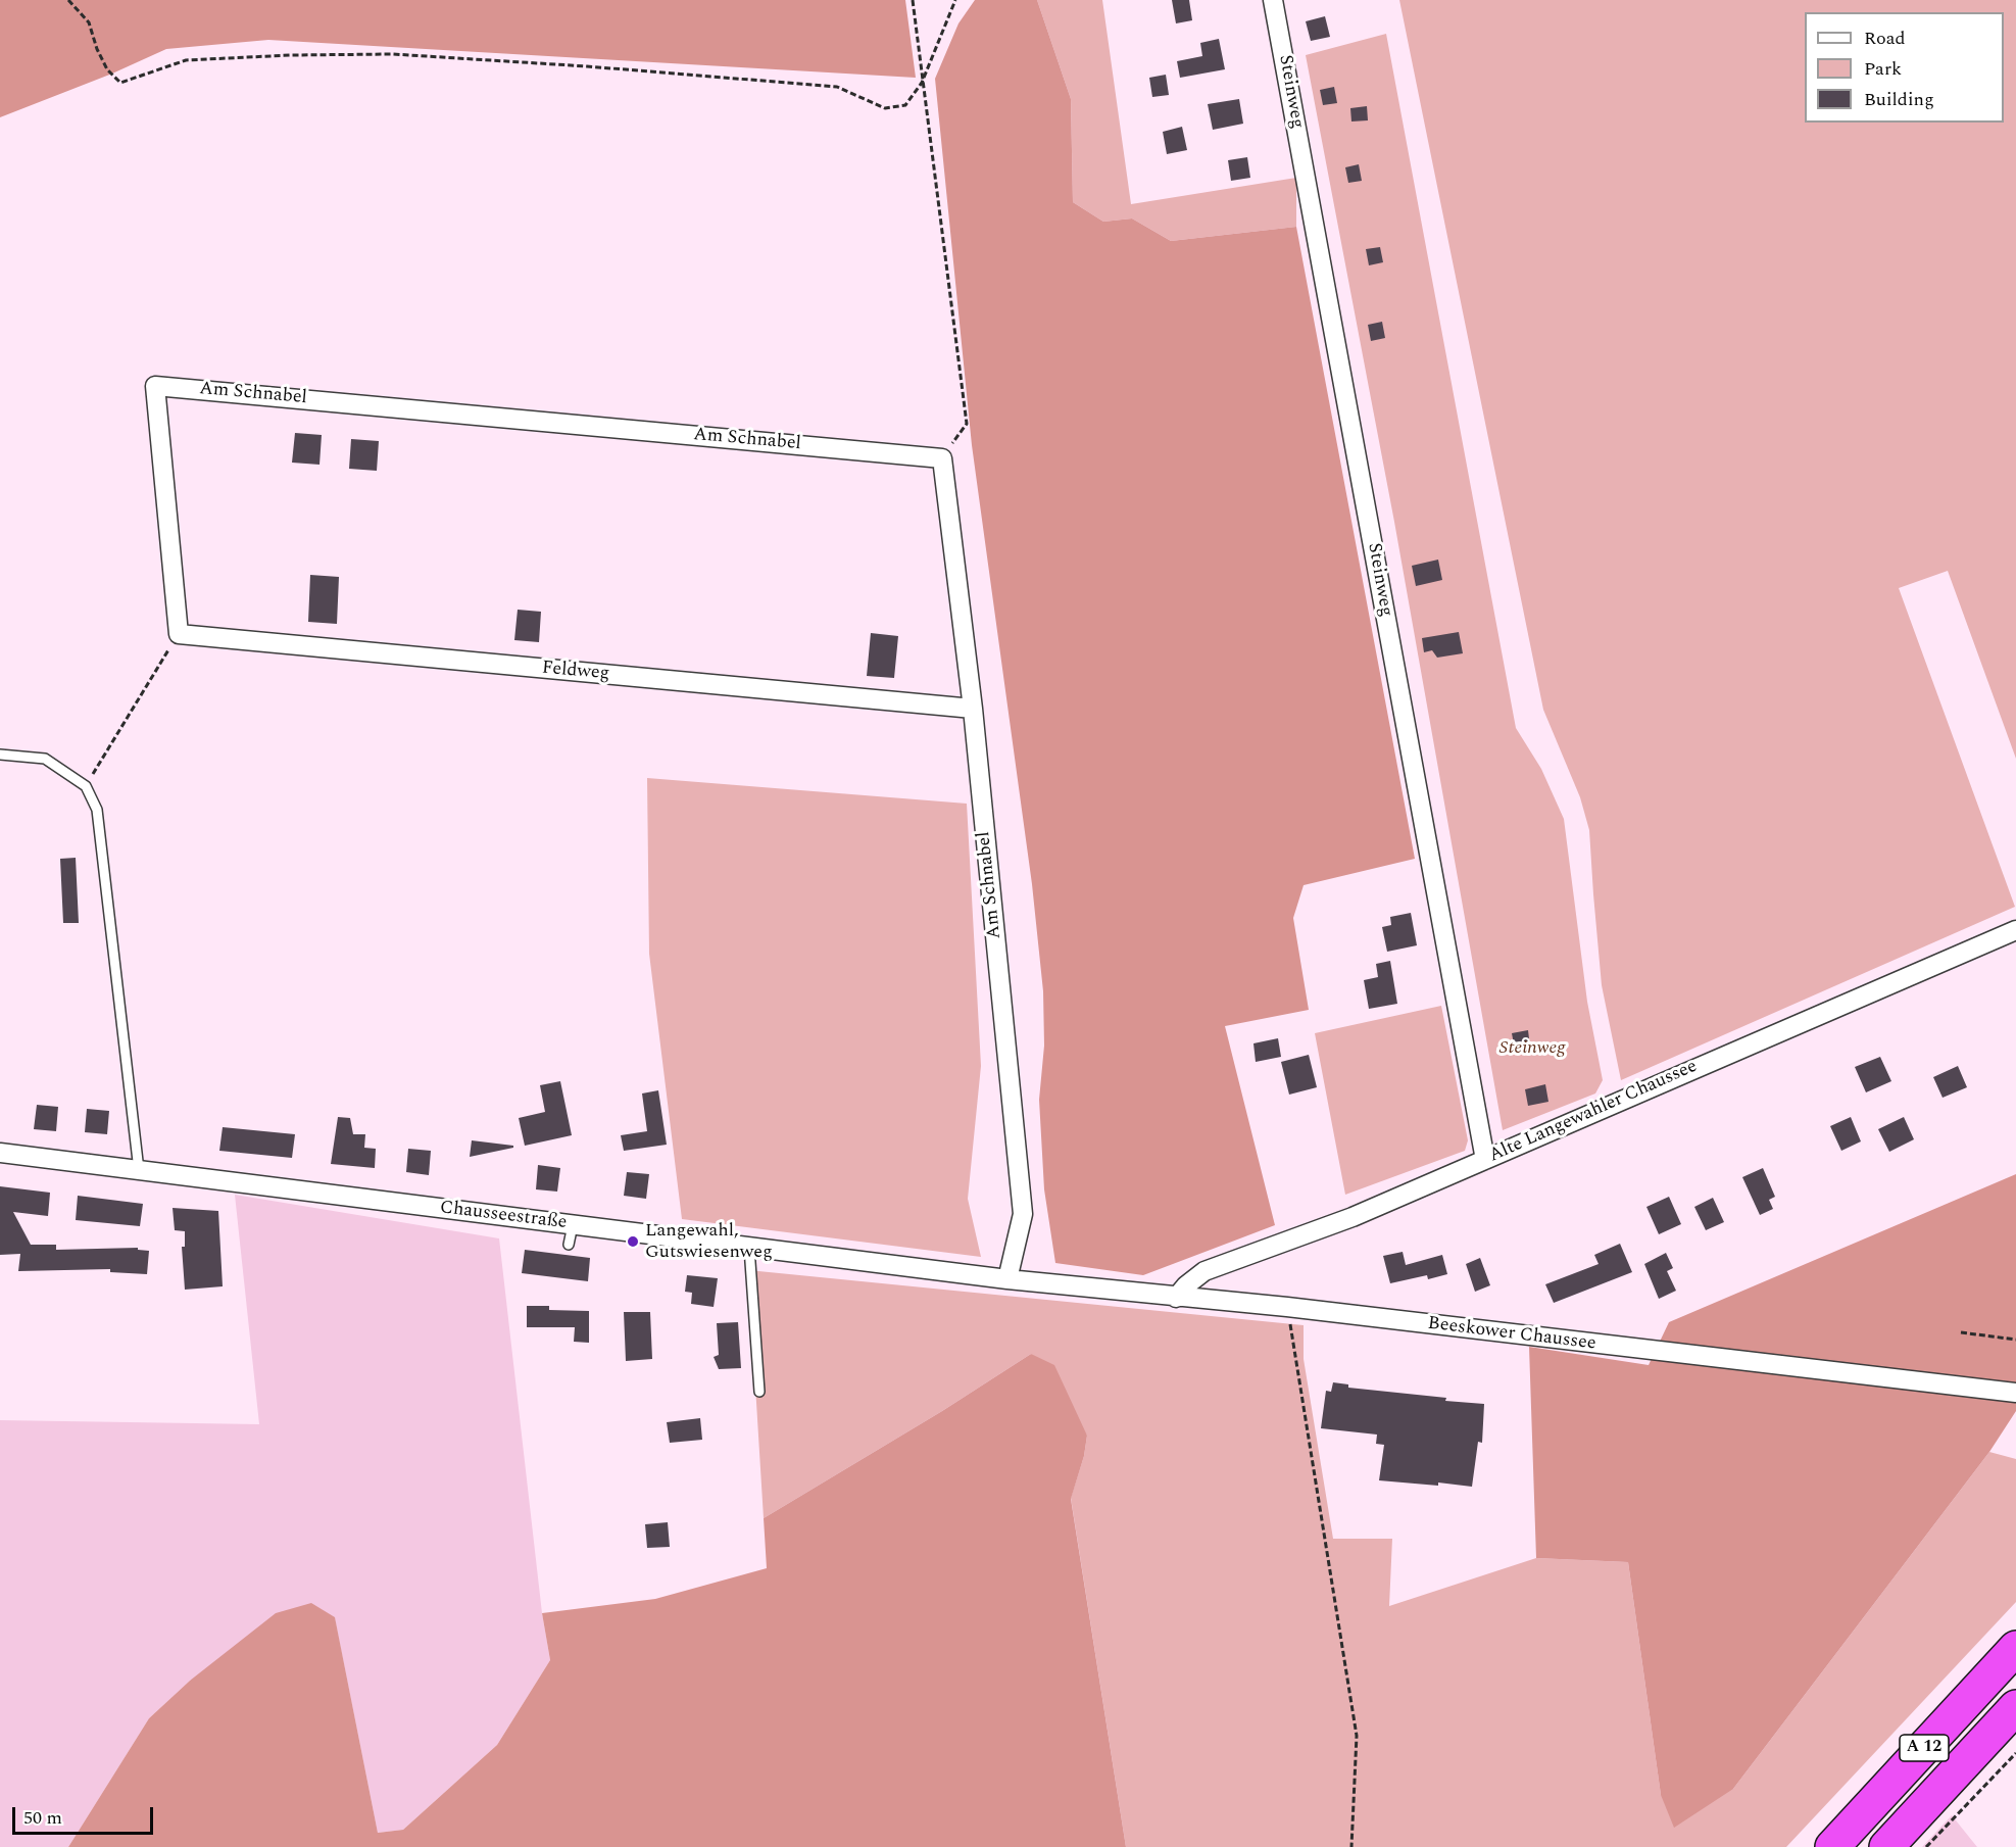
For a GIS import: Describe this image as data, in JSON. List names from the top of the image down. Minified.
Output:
{"streets":{"highway":["A 12"],"street":["Steinweg","Am Schnabel","Feldweg","Alte Langewahler Chaussee","Chausseestraße","Beeskower Chaussee"]},"crossings":[["Steinweg","Alte Langewahler Chaussee"],["Am Schnabel","Feldweg"],["Am Schnabel","Chausseestraße"],["Am Schnabel","Beeskower Chaussee"],["Alte Langewahler Chaussee","Beeskower Chaussee"],["Chausseestraße","Beeskower Chaussee"]],"parks":["Steinweg"],"places":["Langewahl, Gutswiesenweg"],"legend":["Road","Park","Building"],"scale_bar":"50 m"}
